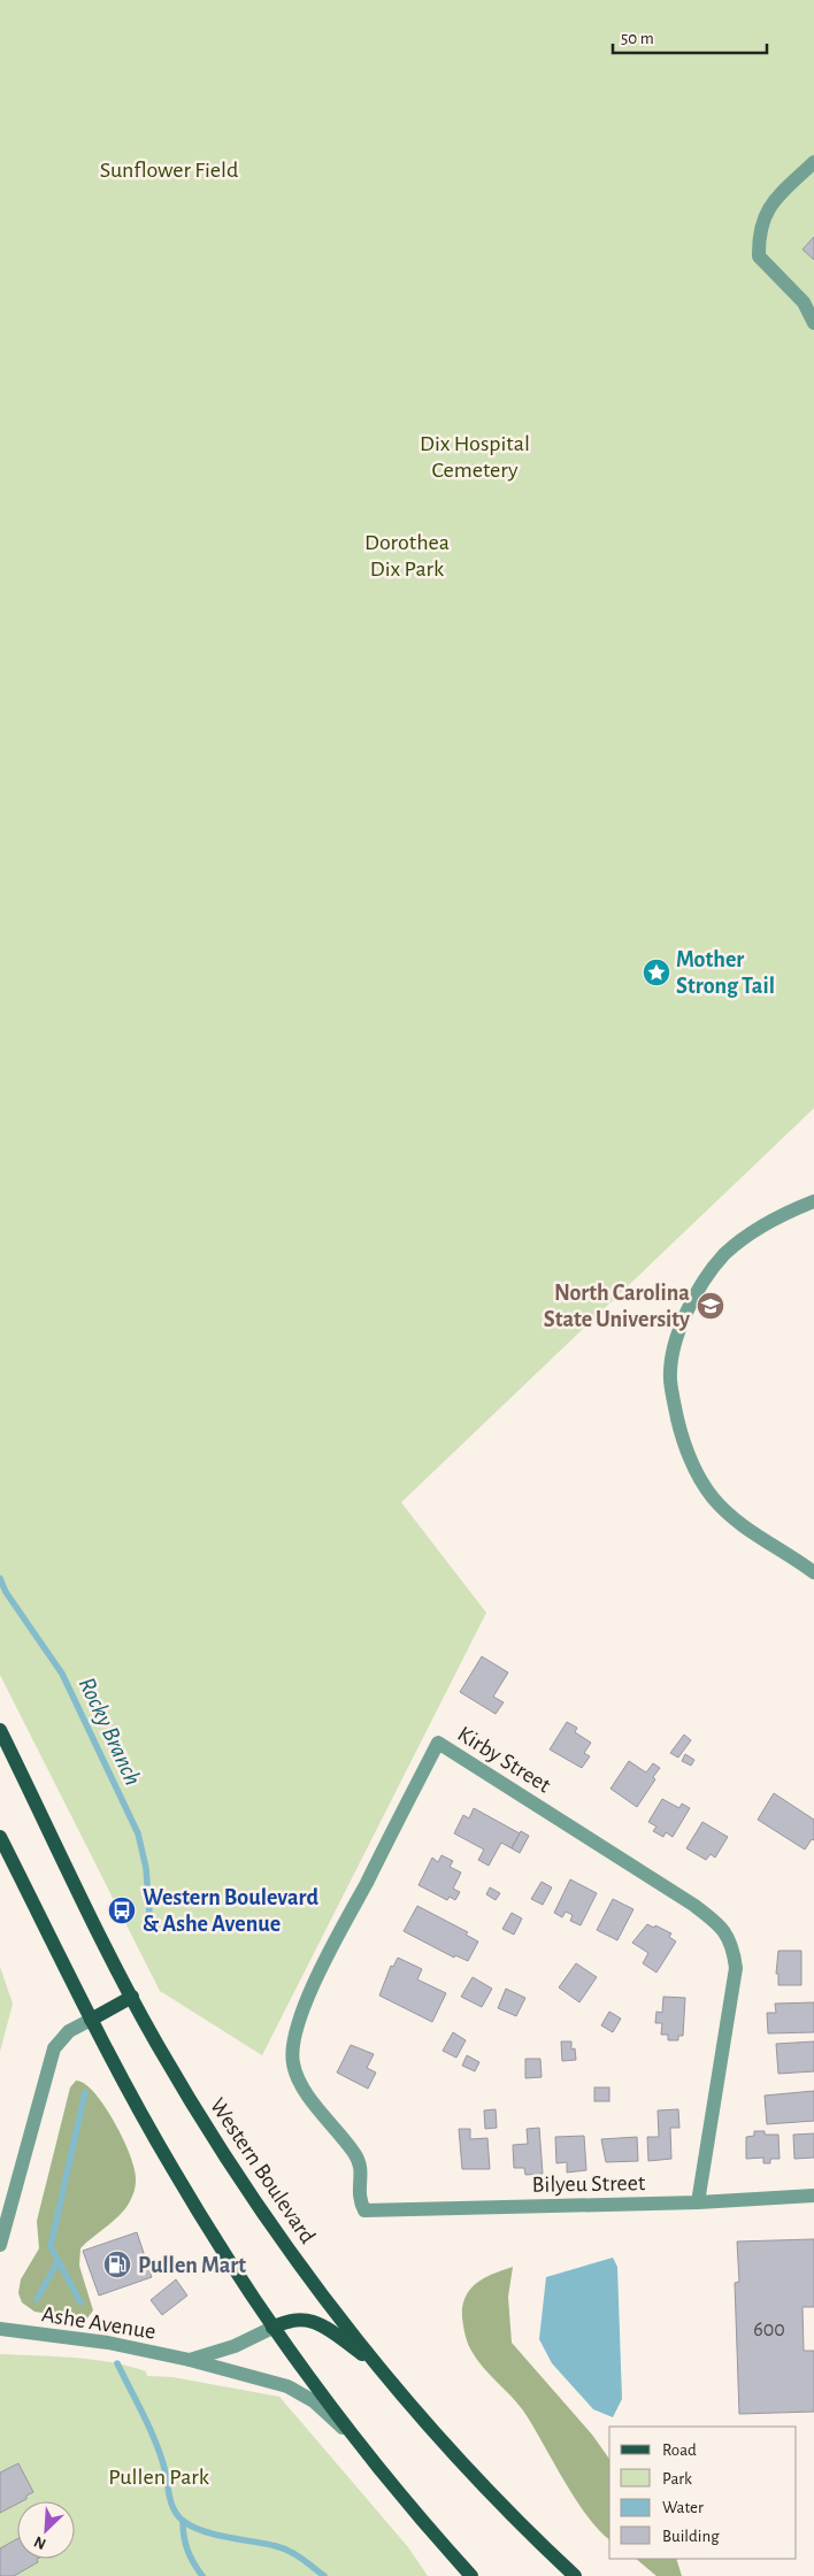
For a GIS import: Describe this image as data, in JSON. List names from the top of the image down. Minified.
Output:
{"streets":{"main road":["Western Boulevard"],"street":["Kirby Street","Bilyeu Street","Ashe Avenue"]},"crossings":[["Kirby Street","Bilyeu Street"]],"water":["Rocky Branch"],"parks":["Sunflower Field","Dix Hospital Cemetery","Dorothea Dix Park","Pullen Park"],"places":{"place":["Mother Strong Tail"],"school or university":["North Carolina State University"],"bus stop":["Western Boulevard & Ashe Avenue"],"fuel station":["Pullen Mart"]},"house_numbers":["600"],"legend":["Road","Park","Water","Building"],"scale_bar":"50 m","north":"bottom left"}
